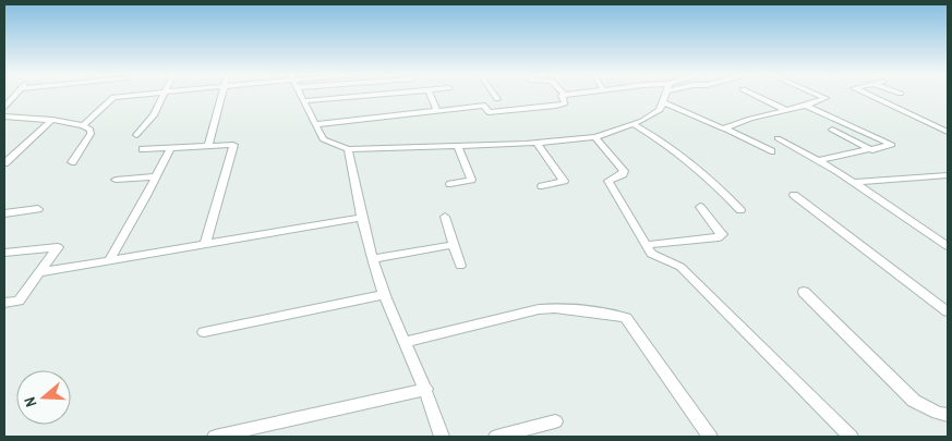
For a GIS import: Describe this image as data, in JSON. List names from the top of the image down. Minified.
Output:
{"north":"left"}
